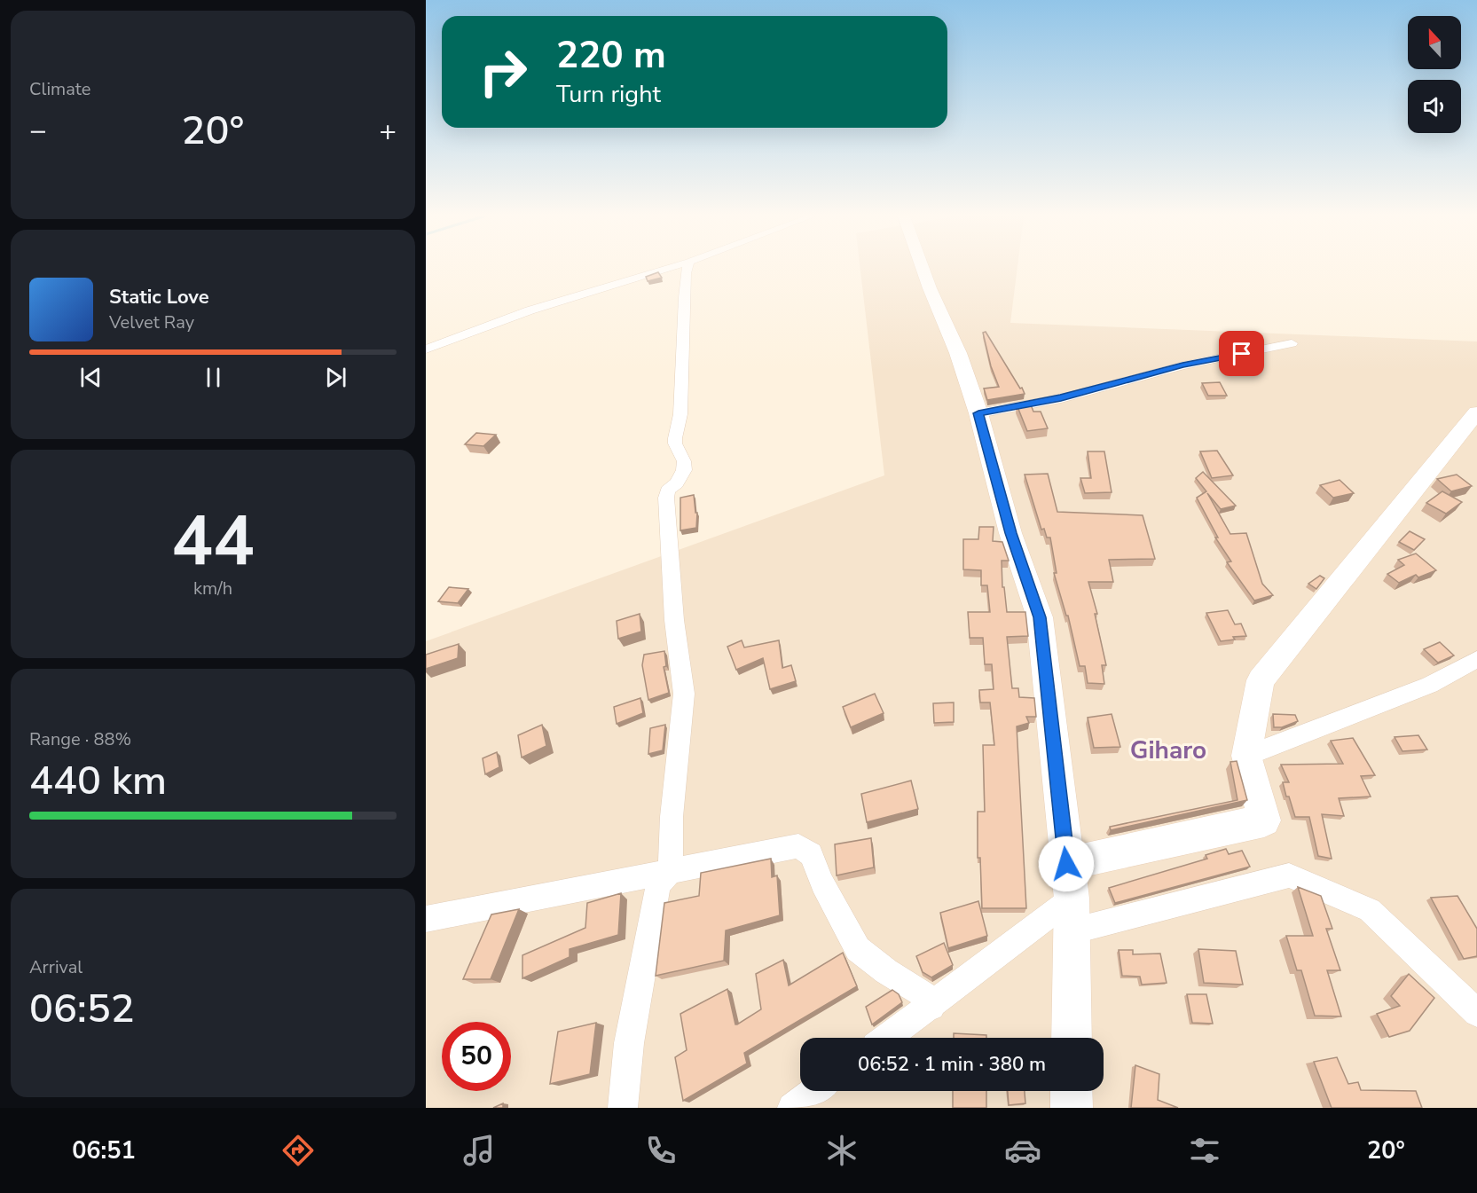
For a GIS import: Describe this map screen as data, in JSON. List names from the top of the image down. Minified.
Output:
{"districts":["Giharo"],"north":"top","page":{"tile":["Climate",["44","km/h"],["Range · 88%","440 km"],["Arrival","06:52"]],"turn":["220 m","Turn right"],"heat":["−","20°","+"],"song":["Static Love","Velvet Ray"],"limit":"50","trip":"06:52 · 1 min · 380 m","tabs":["06:51","20°"]}}
